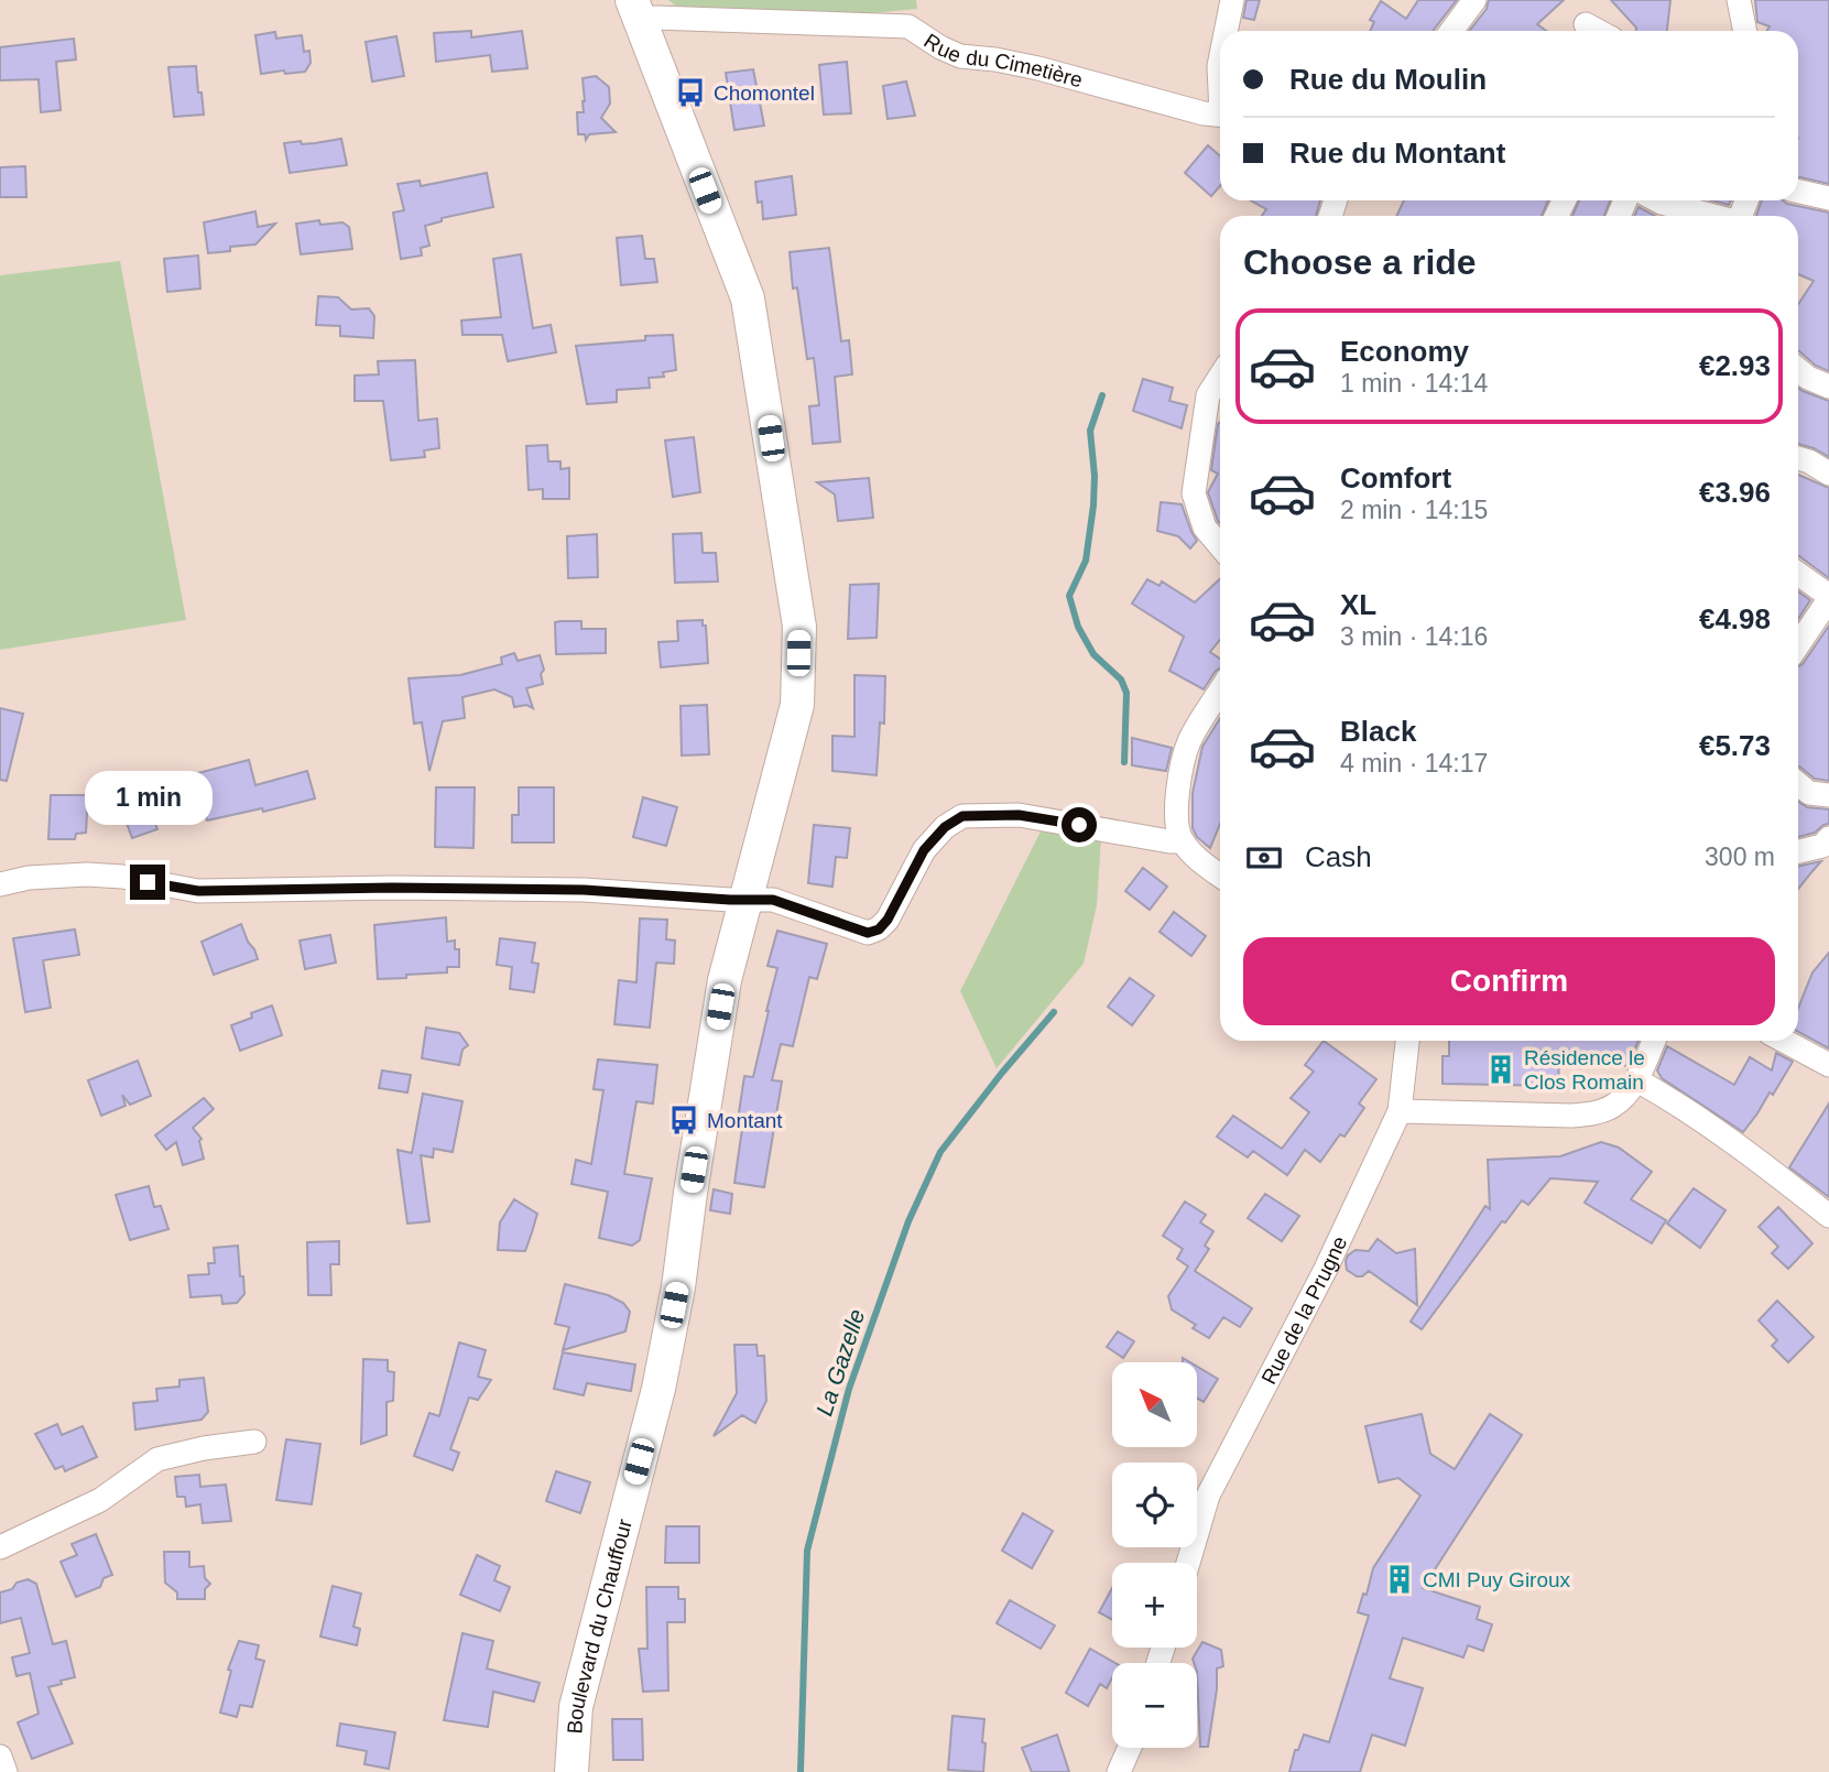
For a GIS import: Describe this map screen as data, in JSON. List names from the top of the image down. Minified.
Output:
{"streets":{"main road":["Boulevard du Chauffour"],"street":["Rue du Cimetière","Rue de la Prugne"]},"crossings":[["Rue du Cimetière","Boulevard du Chauffour"]],"water":["La Gazelle"],"places":{"bus stop":["Chomontel","Montant"],"building":["Résidence le Clos Romain","CMI Puy Giroux"]},"north":"top left","page":{"banner":["Rue du Moulin","Rue du Montant"],"heading":"Choose a ride","list":[{"name":"Economy","note":"1 min · 14:14","value":"€2.93"},{"name":"Comfort","note":"2 min · 14:15","value":"€3.96"},{"name":"XL","note":"3 min · 14:16","value":"€4.98"},{"name":"Black","note":"4 min · 14:17","value":"€5.73"}],"bubble":"1 min","pay":["Cash","300 m"],"buttons":"Confirm","map_buttons":["+","−"]}}
